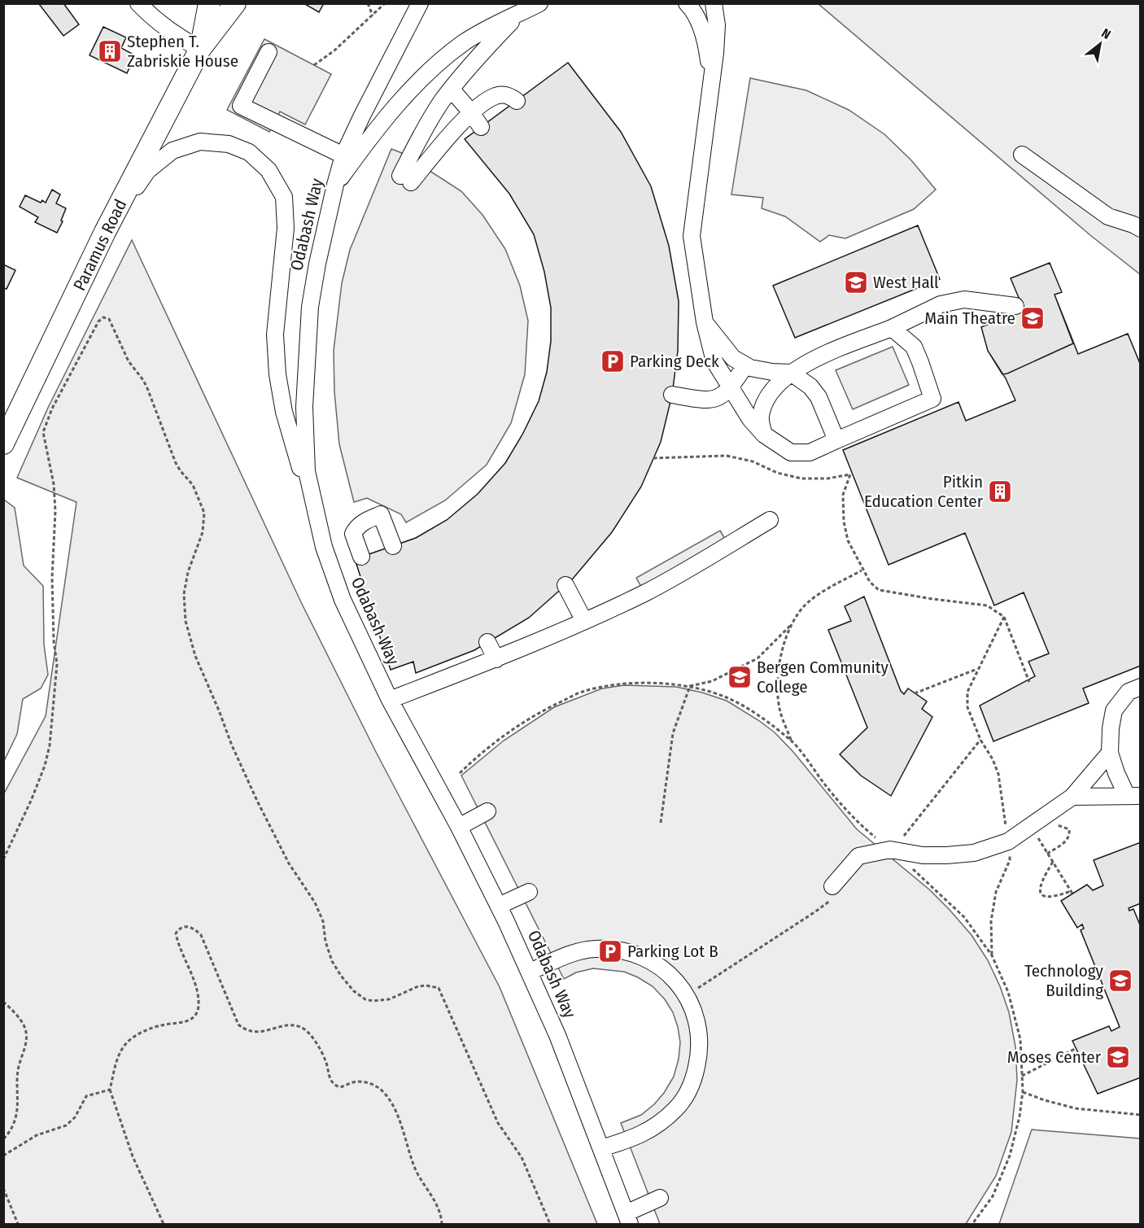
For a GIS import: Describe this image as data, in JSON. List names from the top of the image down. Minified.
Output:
{"streets":{"main road":["Paramus Road"],"street":["Odabash Way"]},"places":{"building":["Stephen T. Zabriskie House","Pitkin Education Center"],"school or university":["West Hall","Main Theatre","Bergen Community College","Technology Building","Moses Center"],"parking":["Parking Deck","Parking Lot B"]},"north":"top right"}
